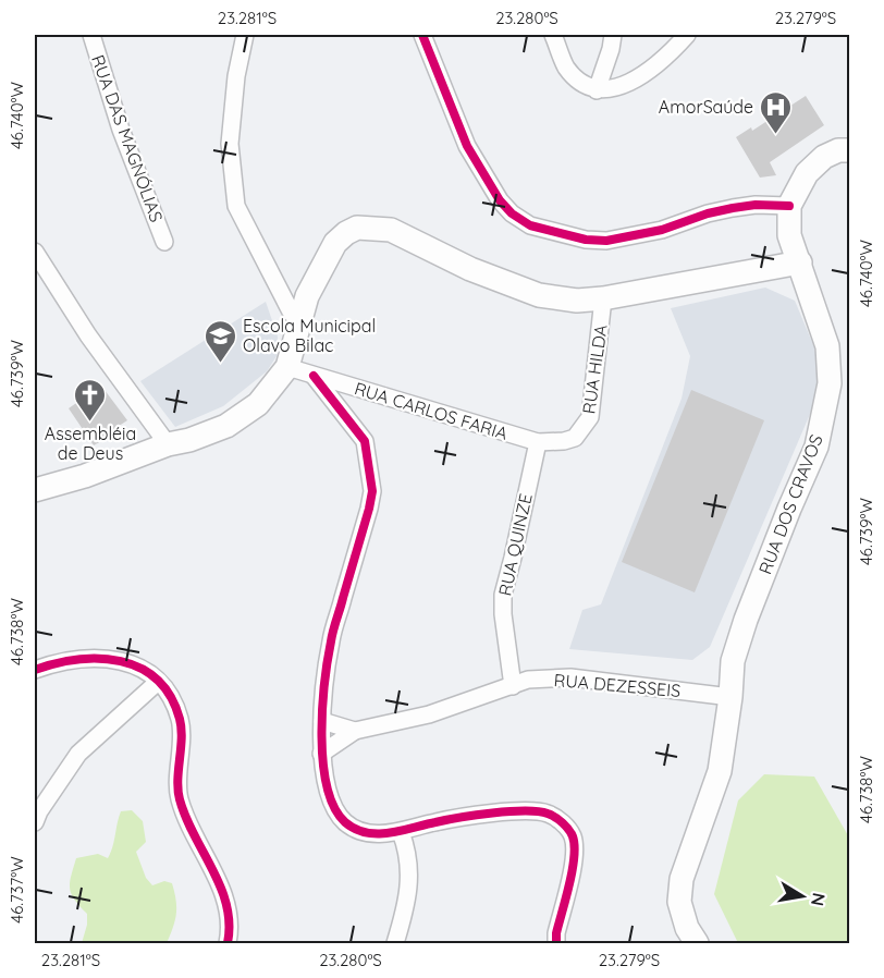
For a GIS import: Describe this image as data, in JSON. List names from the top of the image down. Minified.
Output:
{"streets":{"main road":["RUA DOS CRAVOS"],"street":["RUA DAS MAGNÓLIAS","RUA HILDA","RUA CARLOS FARIA","RUA QUINZE","RUA DEZESSEIS"]},"crossings":[["RUA HILDA","RUA CARLOS FARIA"],["RUA HILDA","RUA QUINZE"],["RUA CARLOS FARIA","RUA QUINZE"],["RUA DOS CRAVOS","RUA DEZESSEIS"],["RUA QUINZE","RUA DEZESSEIS"]],"places":{"hospital":["AmorSaúde"],"school or university":["Escola Municipal Olavo Bilac"],"church":["Assembléia de Deus"]},"north":"right","coordinates":["23.281°S","23.280°S","23.279°S","46.740°W","46.739°W","46.738°W","46.737°W"]}
